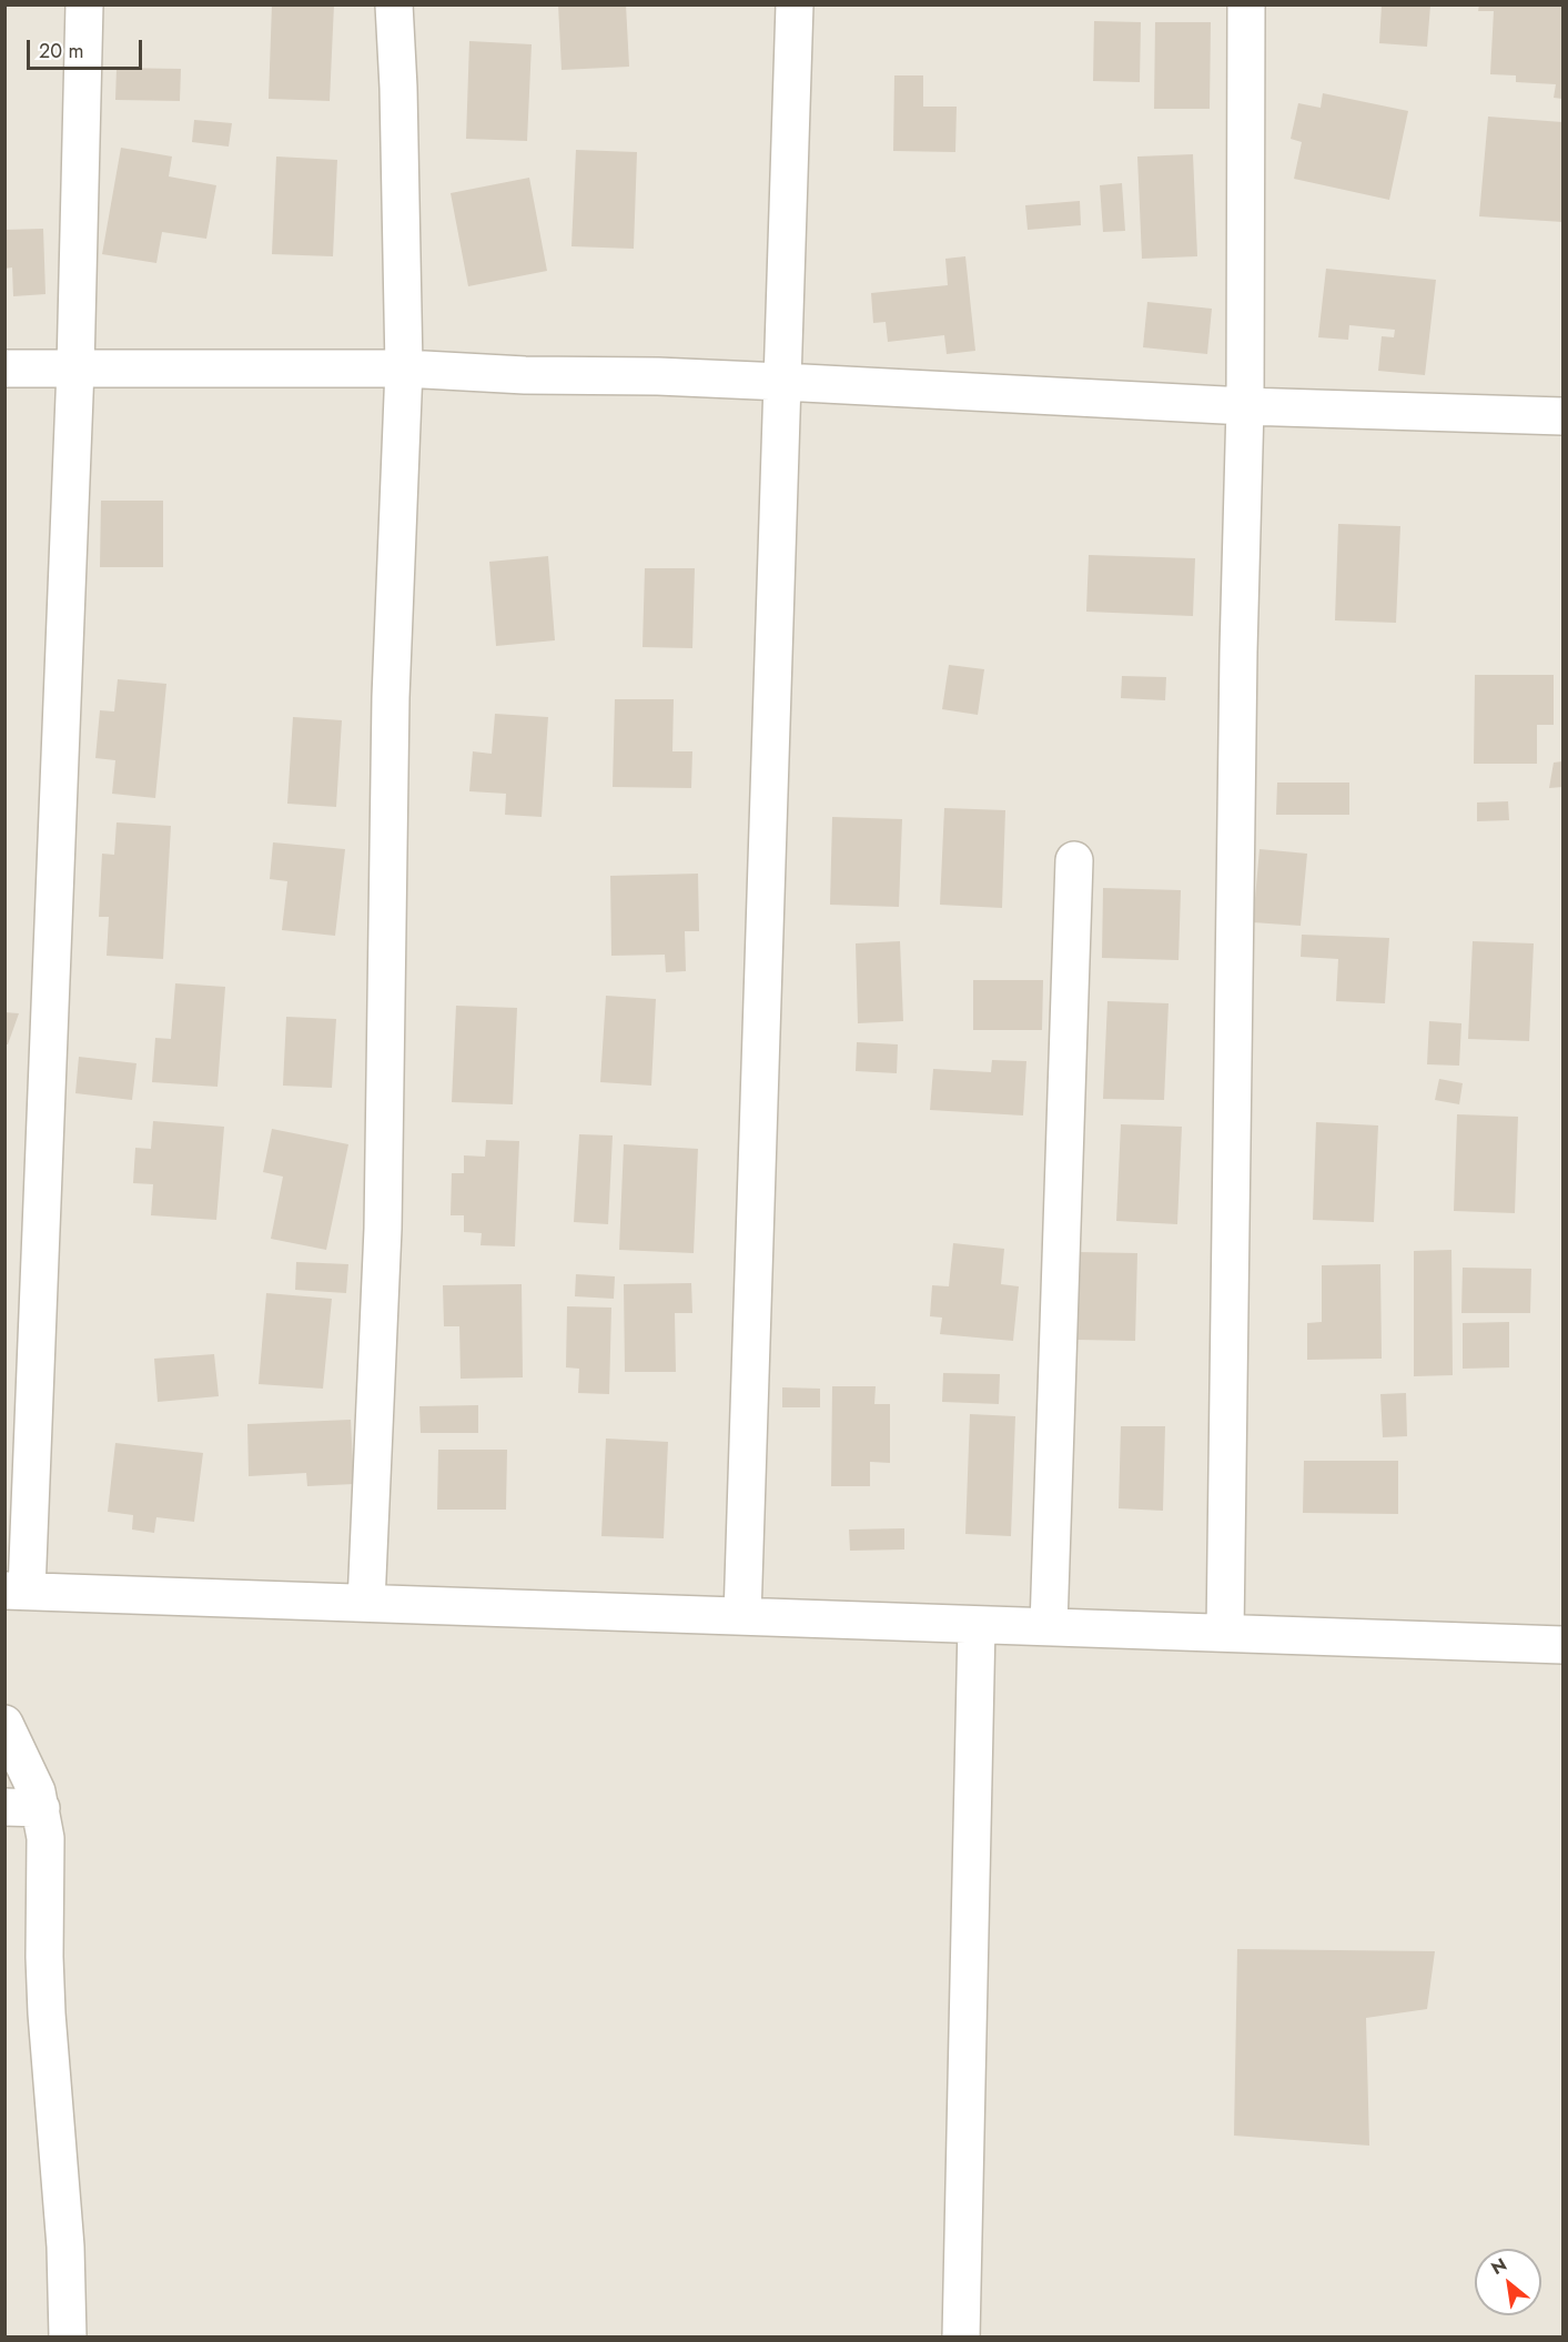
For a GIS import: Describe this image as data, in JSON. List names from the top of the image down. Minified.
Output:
{"scale_bar":"20 m","north":"top left"}
